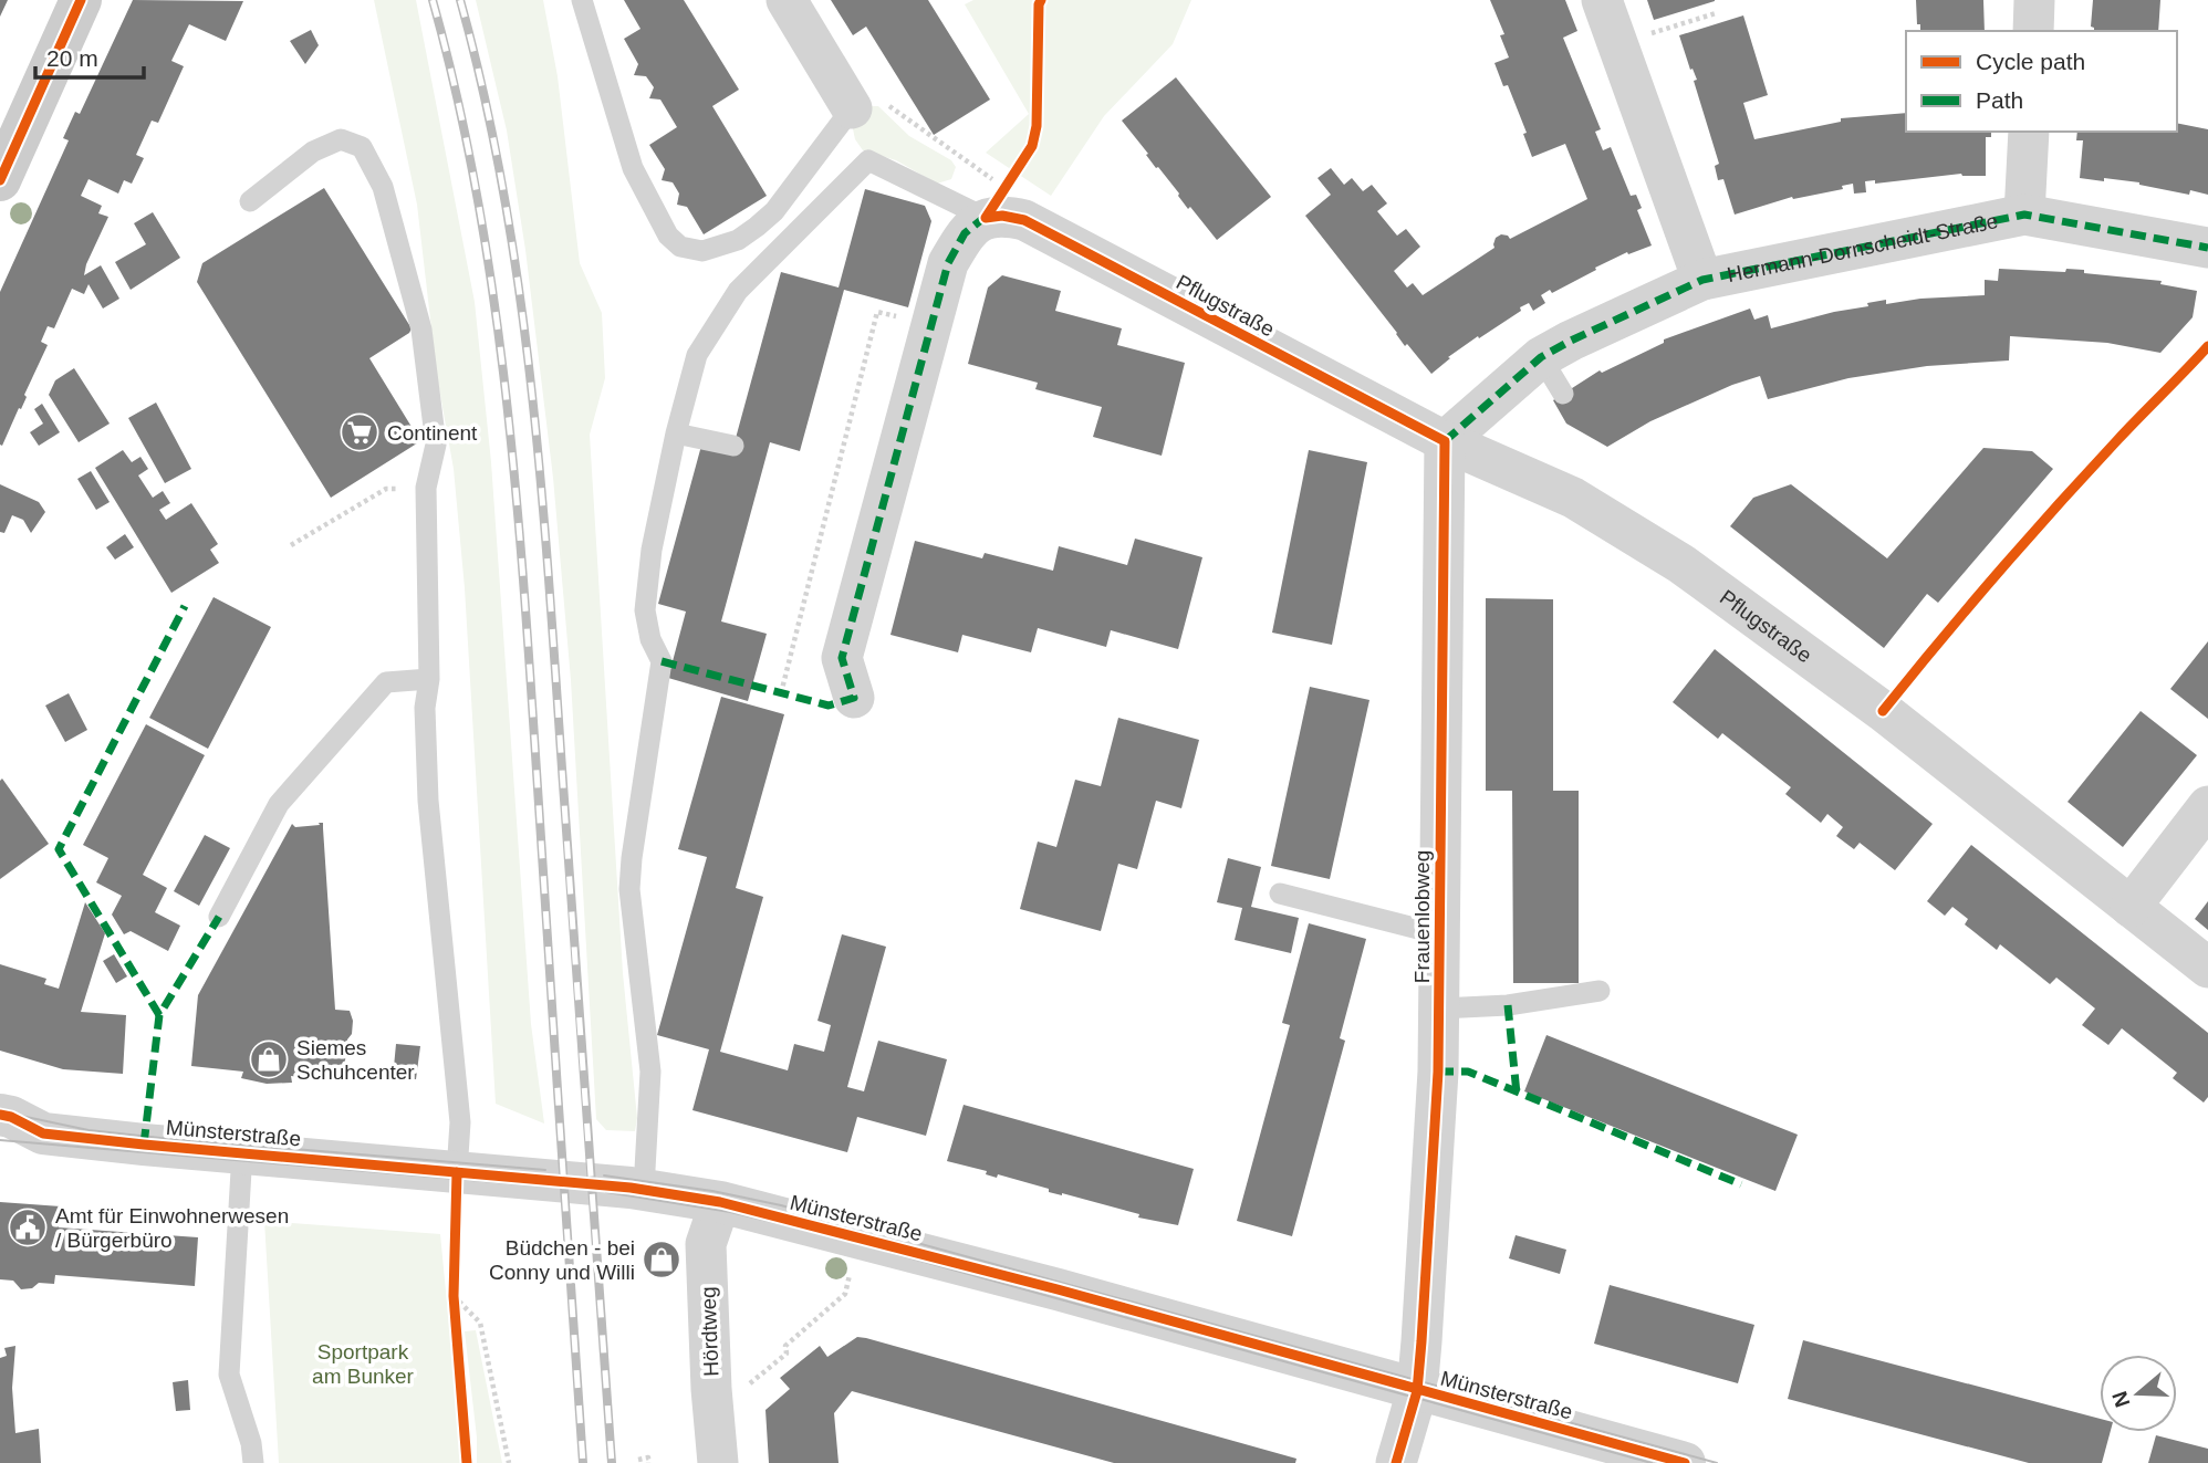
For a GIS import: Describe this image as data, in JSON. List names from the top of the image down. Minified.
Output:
{"streets":{"street":["Hermann-Dornscheidt-Straße","Pflugstraße","Frauenlobweg","Münsterstraße","Hördtweg"]},"crossings":[["Hermann-Dornscheidt-Straße","Pflugstraße"],["Hermann-Dornscheidt-Straße","Frauenlobweg"],["Pflugstraße","Frauenlobweg"],["Frauenlobweg","Münsterstraße"],["Münsterstraße","Hördtweg"]],"parks":["Sportpark am Bunker"],"places":{"supermarket":["Continent"],"shop":["Siemes Schuhcenter","Büdchen - bei Conny und Willi"],"public building":["Amt für Einwohnerwesen / Bürgerbüro"]},"legend":["Cycle path","Path"],"scale_bar":"20 m","north":"left"}
